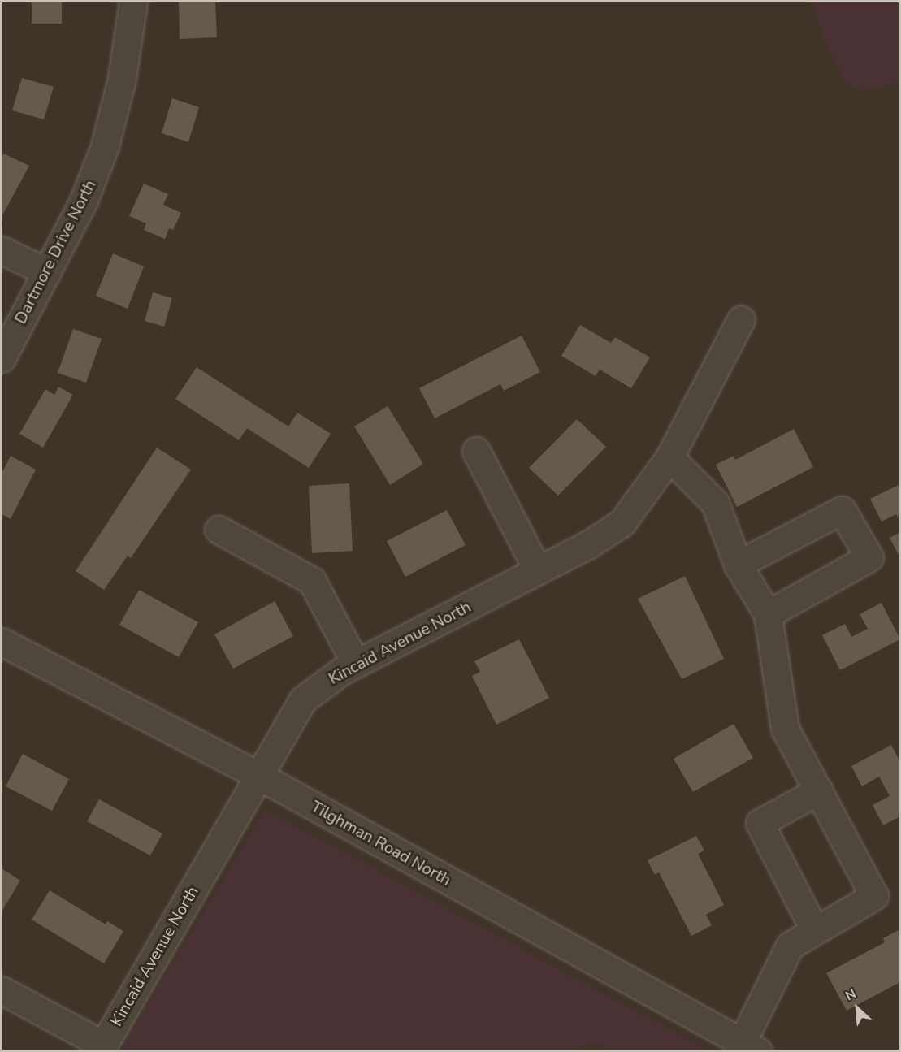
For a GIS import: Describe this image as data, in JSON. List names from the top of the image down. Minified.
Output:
{"streets":{"street":["Dartmore Drive North","Kincaid Avenue North","Tilghman Road North"]},"crossings":[["Kincaid Avenue North","Tilghman Road North"]],"north":"top left"}
